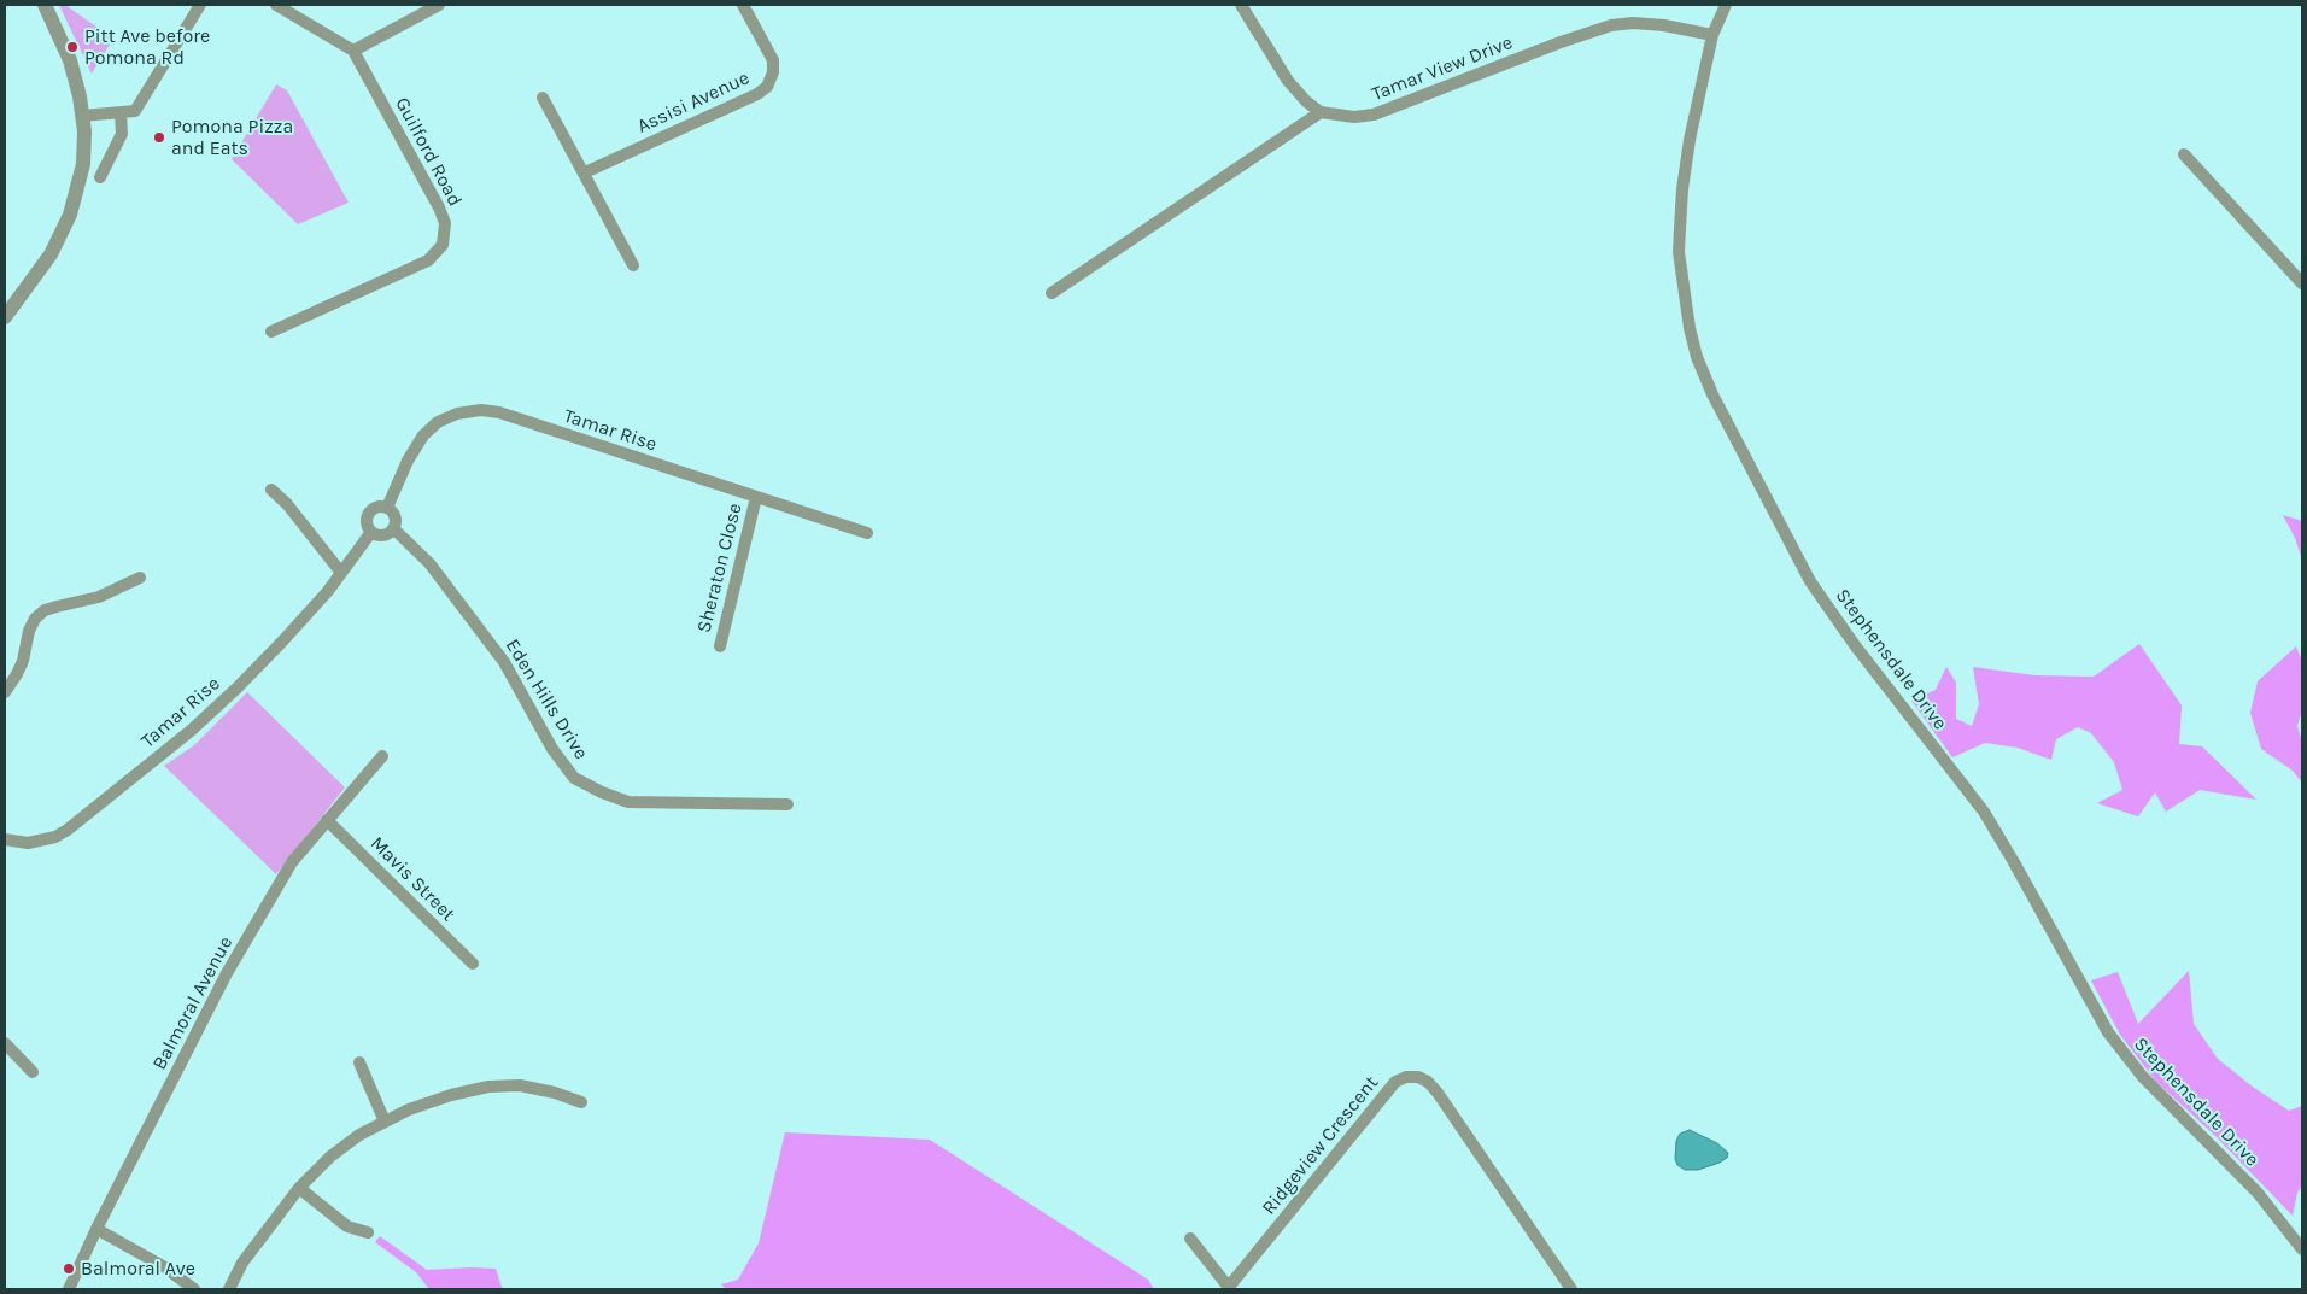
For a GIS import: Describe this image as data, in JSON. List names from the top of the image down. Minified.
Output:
{"streets":{"street":["Tamar View Drive","Assisi Avenue","Guilford Road","Tamar Rise","Sheraton Close","Stephensdale Drive","Eden Hills Drive","Mavis Street","Balmoral Avenue","Ridgeview Crescent"]},"crossings":[["Tamar View Drive","Stephensdale Drive"],["Tamar Rise","Sheraton Close"],["Tamar Rise","Eden Hills Drive"],["Mavis Street","Balmoral Avenue"]],"places":["Pitt Ave before Pomona Rd","Pomona Pizza and Eats","Balmoral Ave"]}
